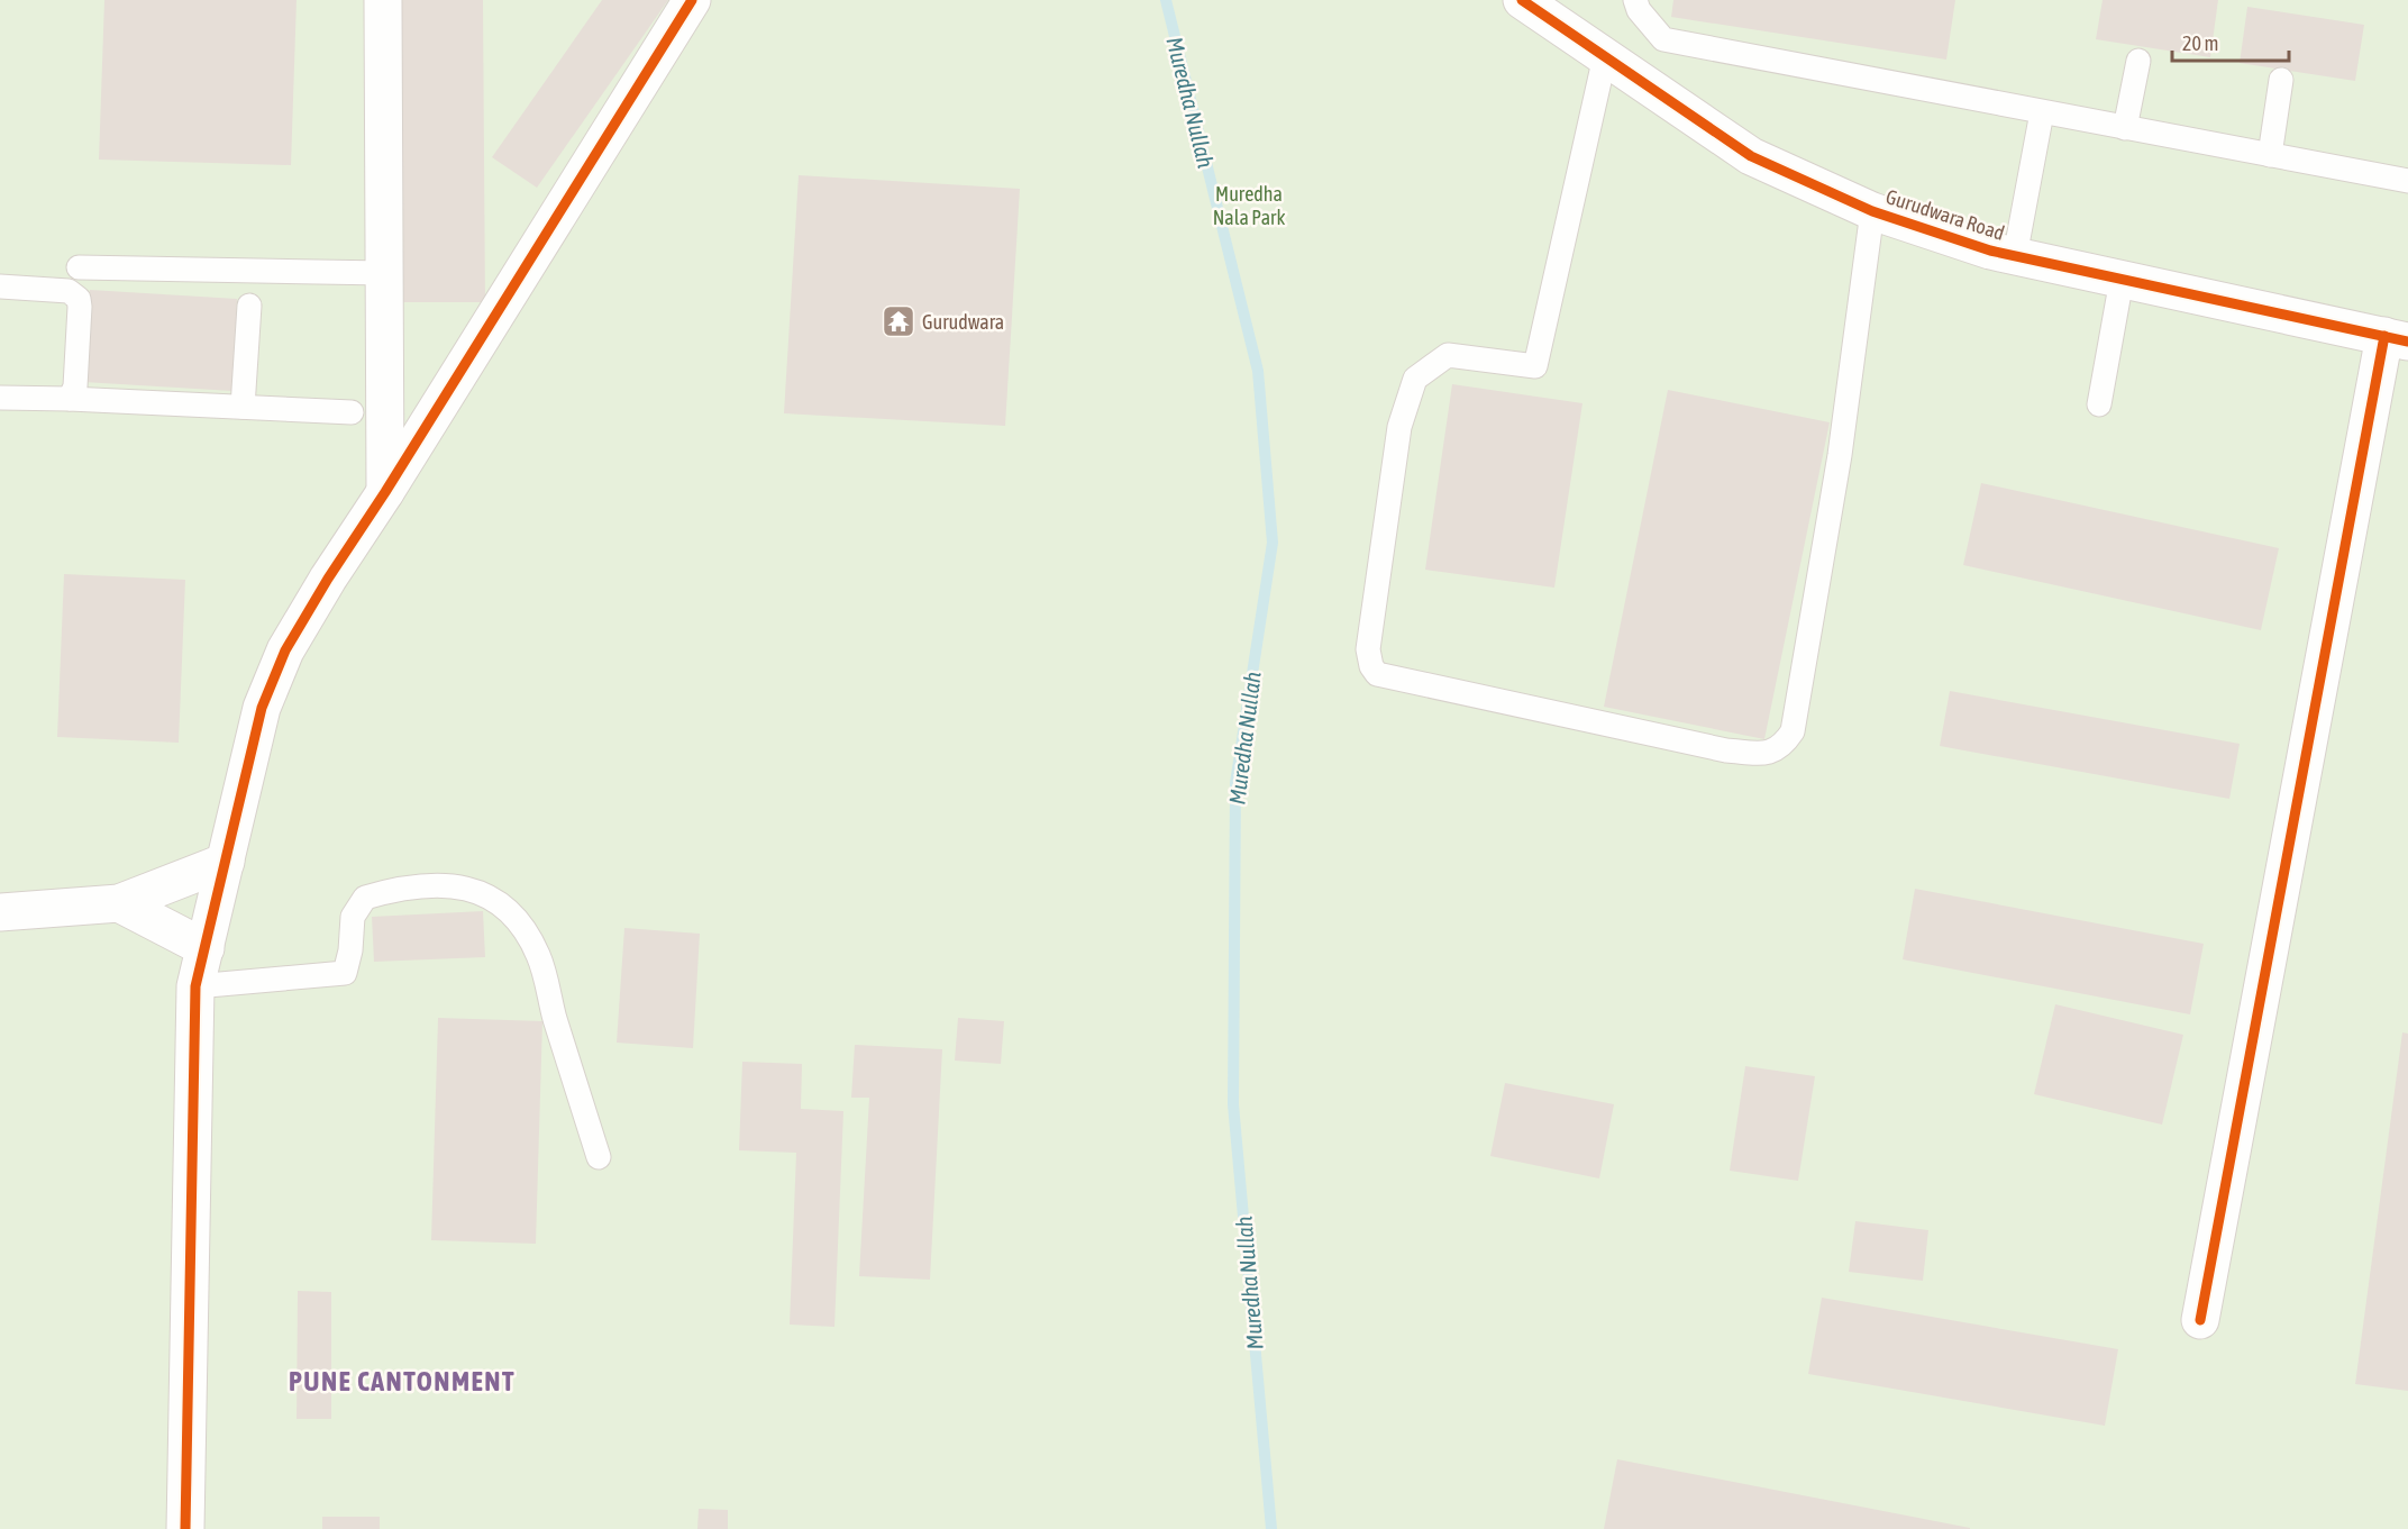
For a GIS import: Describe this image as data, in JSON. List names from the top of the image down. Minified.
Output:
{"streets":{"street":["Gurudwara Road"]},"districts":["PUNE CANTONMENT"],"water":["Muredha Nullah"],"parks":["Muredha Nala Park"],"places":{"temple":["Gurudwara"]},"scale_bar":"20 m"}
